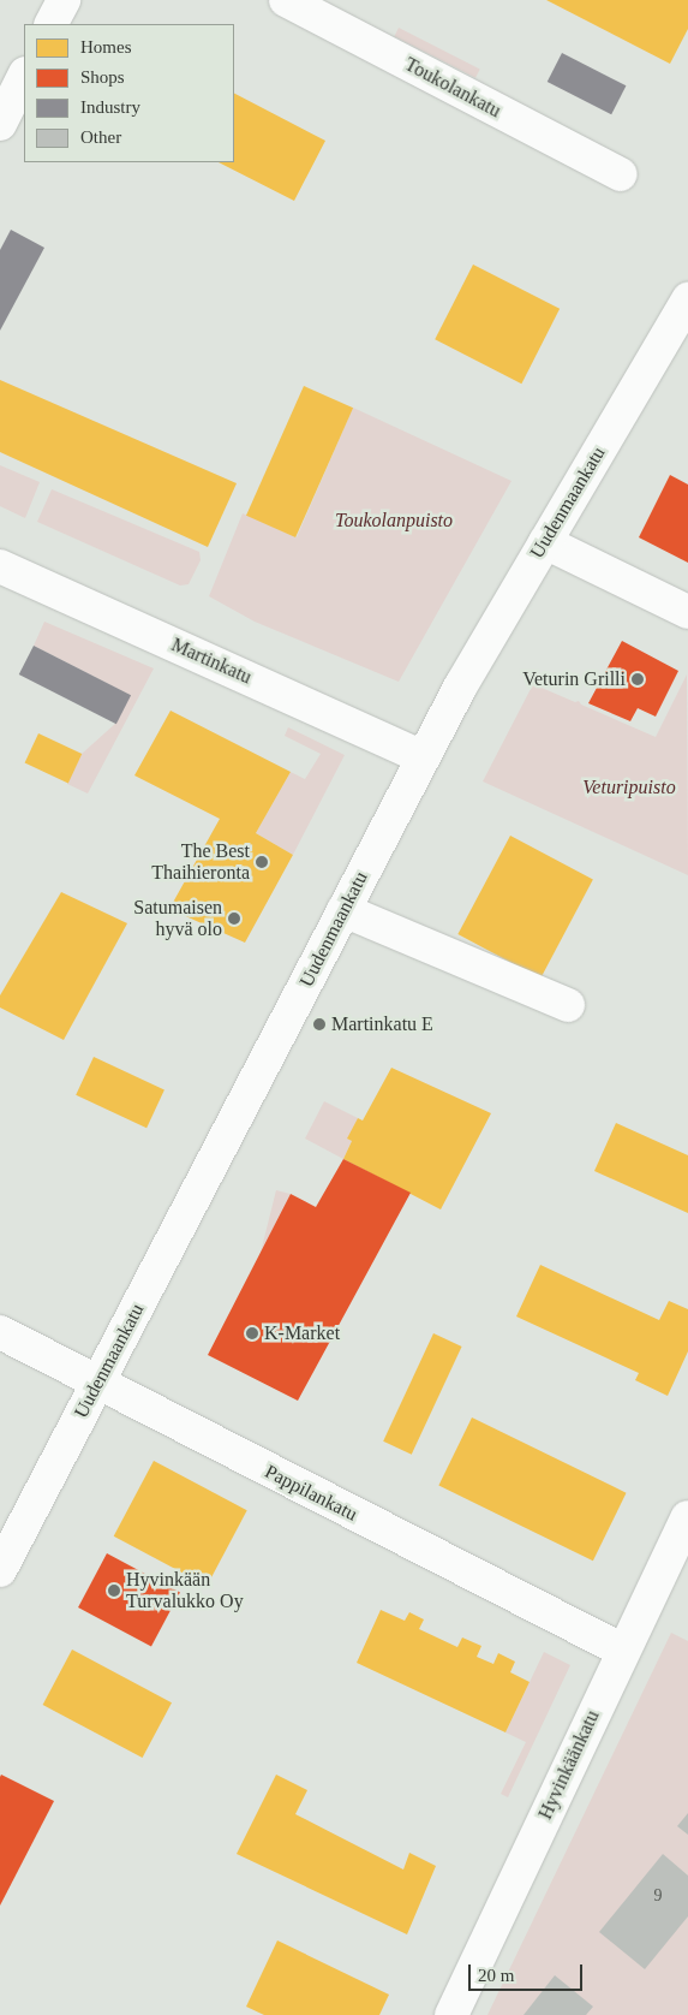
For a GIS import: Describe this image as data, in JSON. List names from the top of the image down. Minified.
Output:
{"streets":{"street":["Toukolankatu","Uudenmaankatu","Martinkatu","Pappilankatu","Hyvinkäänkatu"]},"crossings":[["Uudenmaankatu","Martinkatu"],["Uudenmaankatu","Pappilankatu"],["Pappilankatu","Hyvinkäänkatu"]],"parks":["Toukolanpuisto","Veturipuisto"],"places":["Veturin Grilli","The Best Thaihieronta","Satumaisen hyvä olo","Martinkatu E","K-Market","Hyvinkään Turvalukko Oy"],"house_numbers":["9"],"legend":["Homes","Shops","Industry","Other"],"scale_bar":"20 m"}
